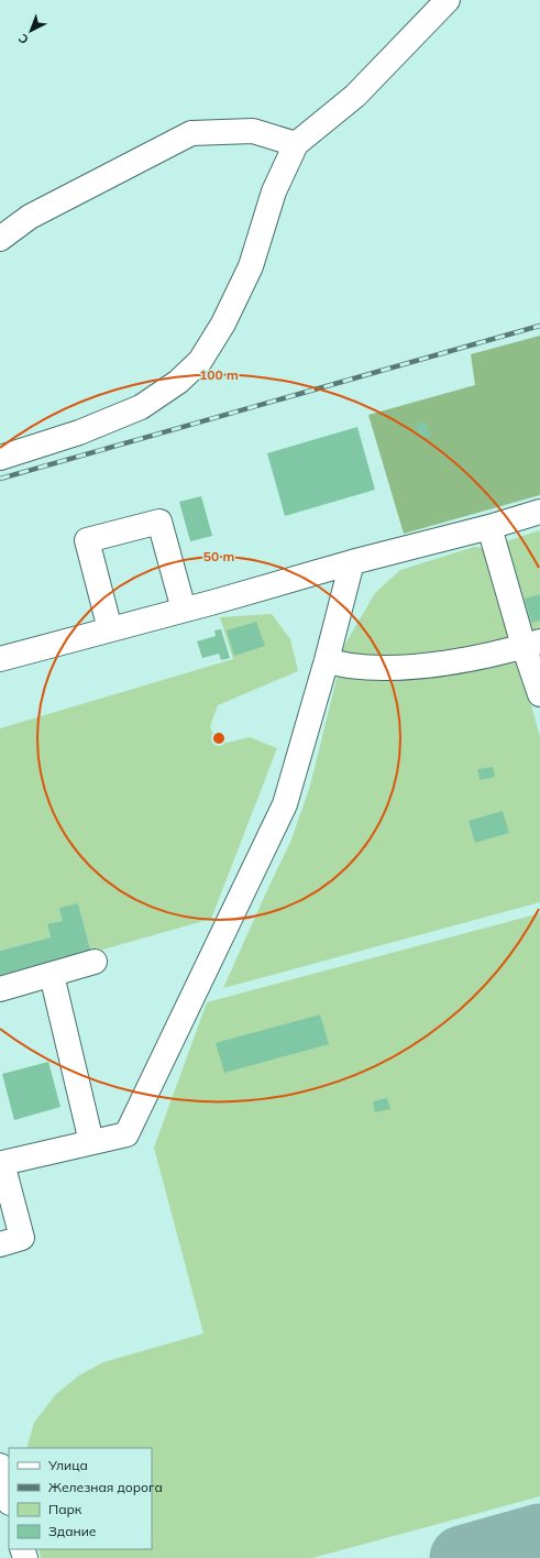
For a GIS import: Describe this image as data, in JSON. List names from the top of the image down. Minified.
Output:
{"legend":["Улица","Железная дорога","Парк","Здание"],"north":"bottom left","rings":["100 m","50 m"]}
